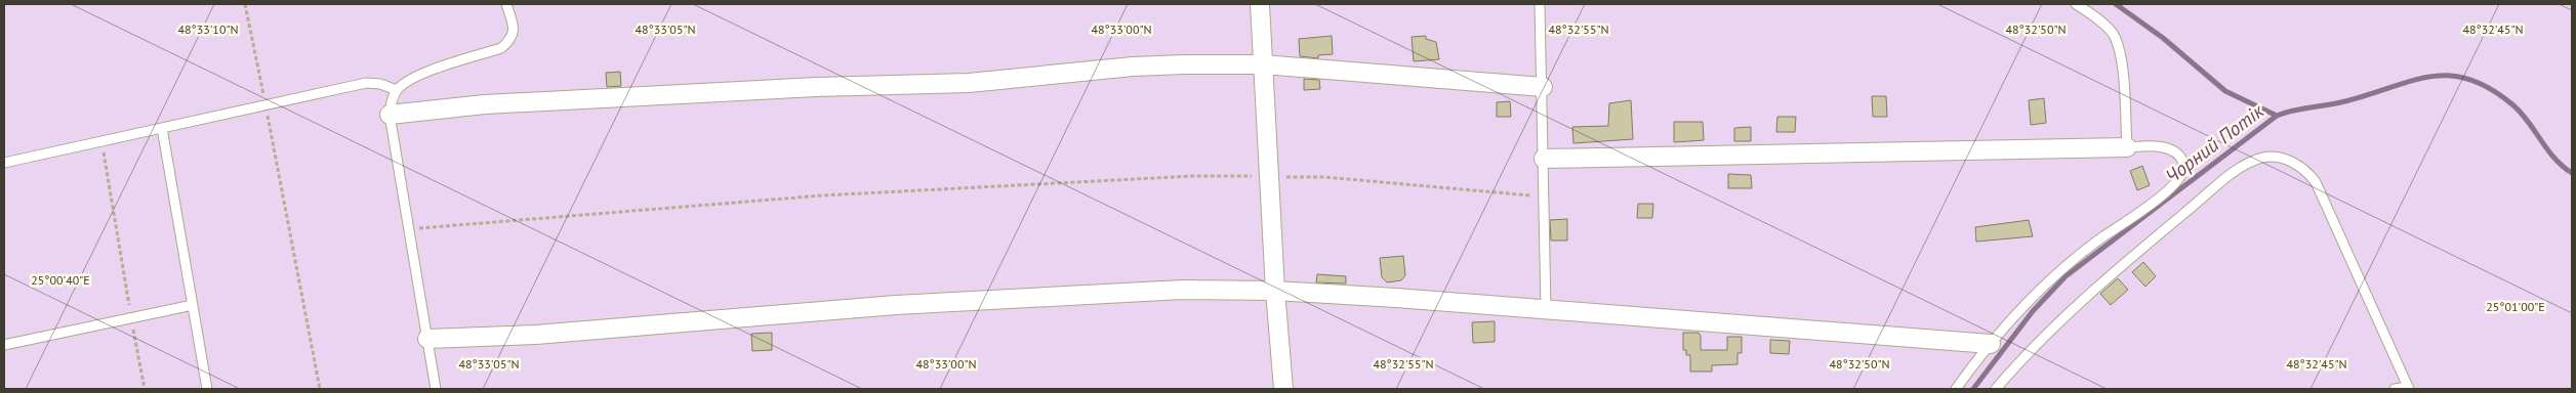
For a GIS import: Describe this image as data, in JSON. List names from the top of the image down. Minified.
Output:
{"water":["Чорний Потік"],"coordinates":["48°33'10\"N","48°33'05\"N","48°33'00\"N","48°32'50\"N","48°32'45\"N","48°32'55\"N","25°00'40\"E","25°01'00\"E"]}
